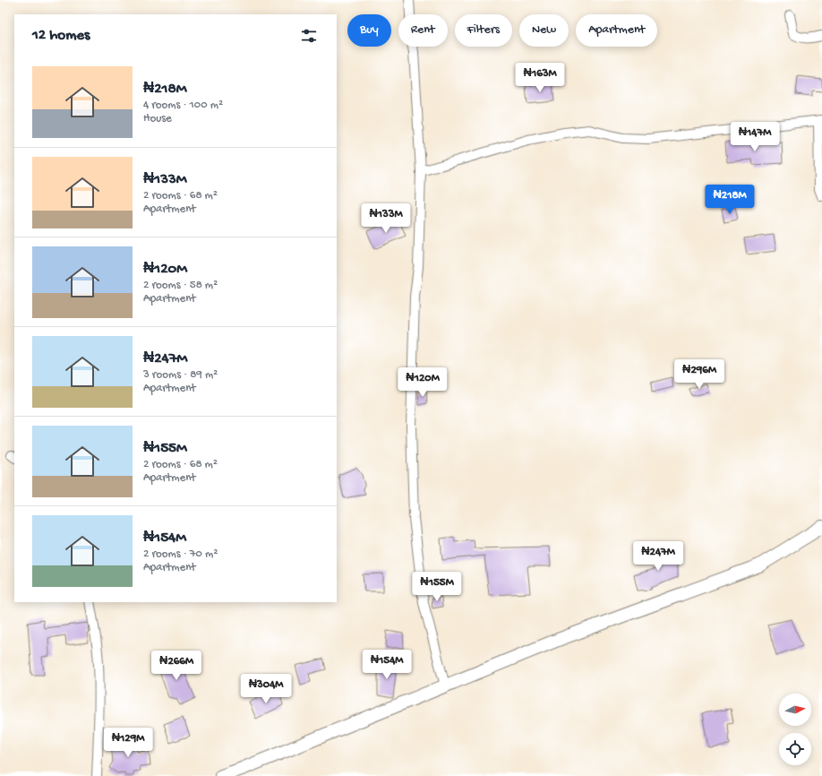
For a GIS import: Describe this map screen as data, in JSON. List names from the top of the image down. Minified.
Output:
{"north":"right","page":{"chip":["Buy","Rent","Filters","New","Apartment"],"heading":"12 homes","list":[{"name":"₦218M","note":"4 rooms · 100 m² · House"},{"name":"₦133M","note":"2 rooms · 68 m² · Apartment"},{"name":"₦120M","note":"2 rooms · 58 m² · Apartment"},{"name":"₦247M","note":"3 rooms · 89 m² · Apartment"},{"name":"₦155M","note":"2 rooms · 68 m² · Apartment"},{"name":"₦154M","note":"2 rooms · 70 m² · Apartment"}],"price":["₦163M","₦147M","₦218M","₦133M","₦296M","₦120M","₦247M","₦155M","₦154M","₦266M","₦304M","₦129M"]}}
